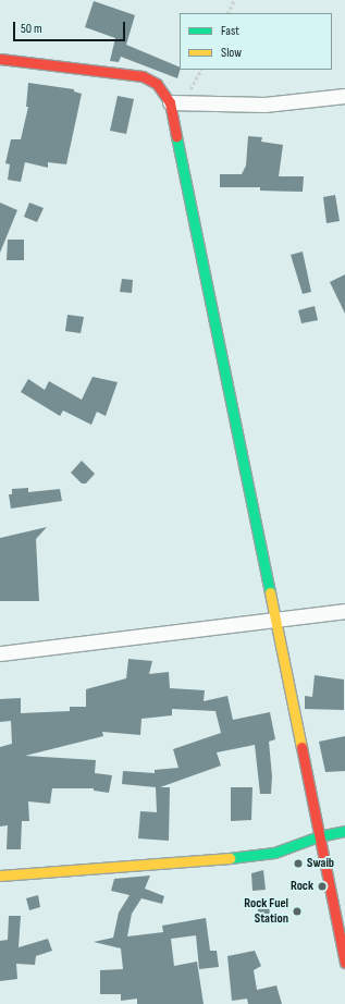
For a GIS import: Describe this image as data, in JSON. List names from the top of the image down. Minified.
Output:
{"places":["Swaib","Rock","Rock Fuel Station"],"legend":["Fast","Slow"],"scale_bar":"50 m"}
